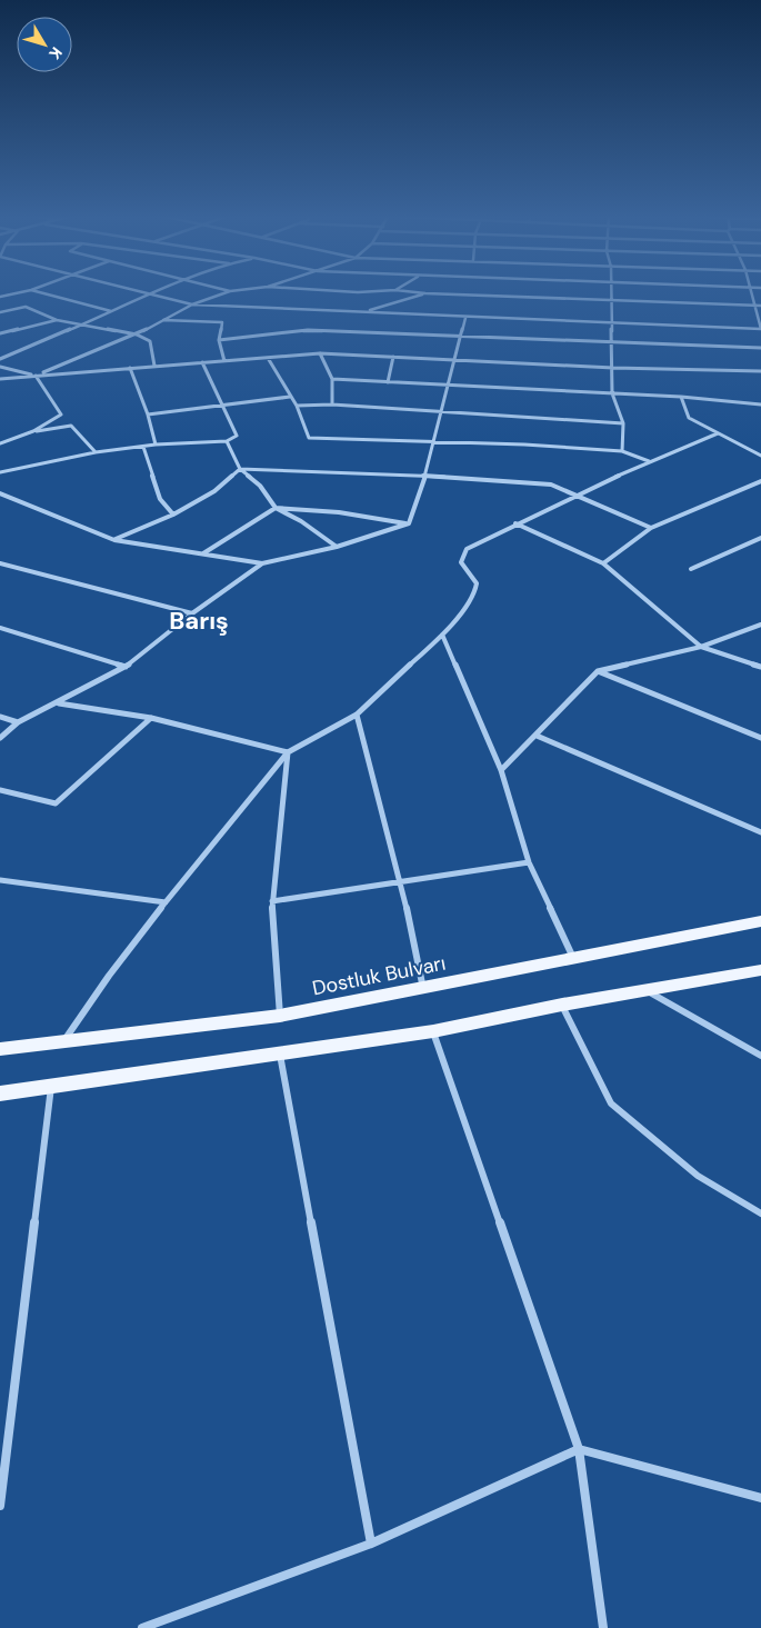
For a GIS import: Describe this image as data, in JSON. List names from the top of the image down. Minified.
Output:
{"streets":{"main road":["Dostluk Bulvarı"]},"districts":["Barış"],"north":"bottom right"}
